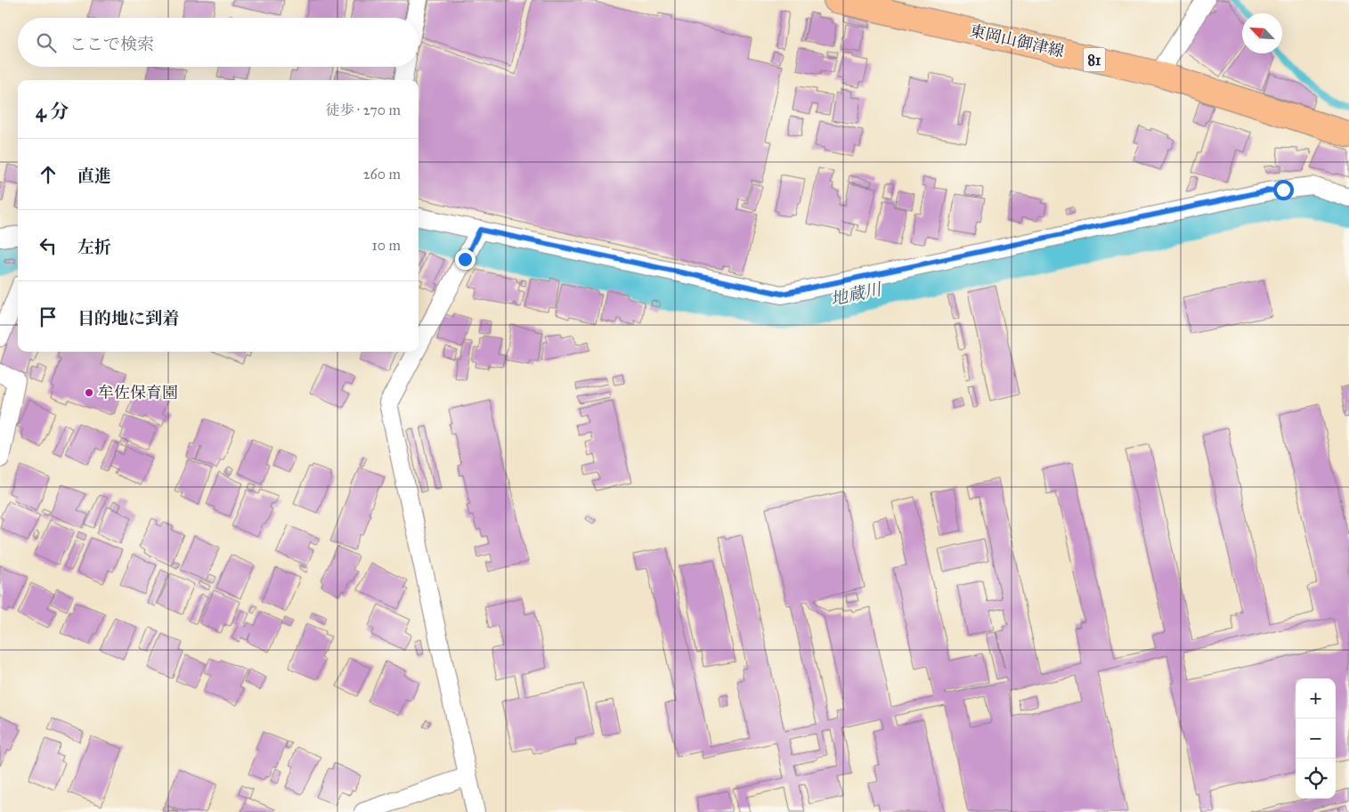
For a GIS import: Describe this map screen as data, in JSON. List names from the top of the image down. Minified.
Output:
{"streets":{"main road":["東岡山御津線","81"]},"water":["地蔵川"],"places":["牟佐保育園"],"north":"top left","page":{"search":"ここで検索","heading":["4 分","徒歩 · 270 m"],"list":[["直進","260 m"],["左折","10 m"],"目的地に到着"],"map_buttons":["+","−"]}}
